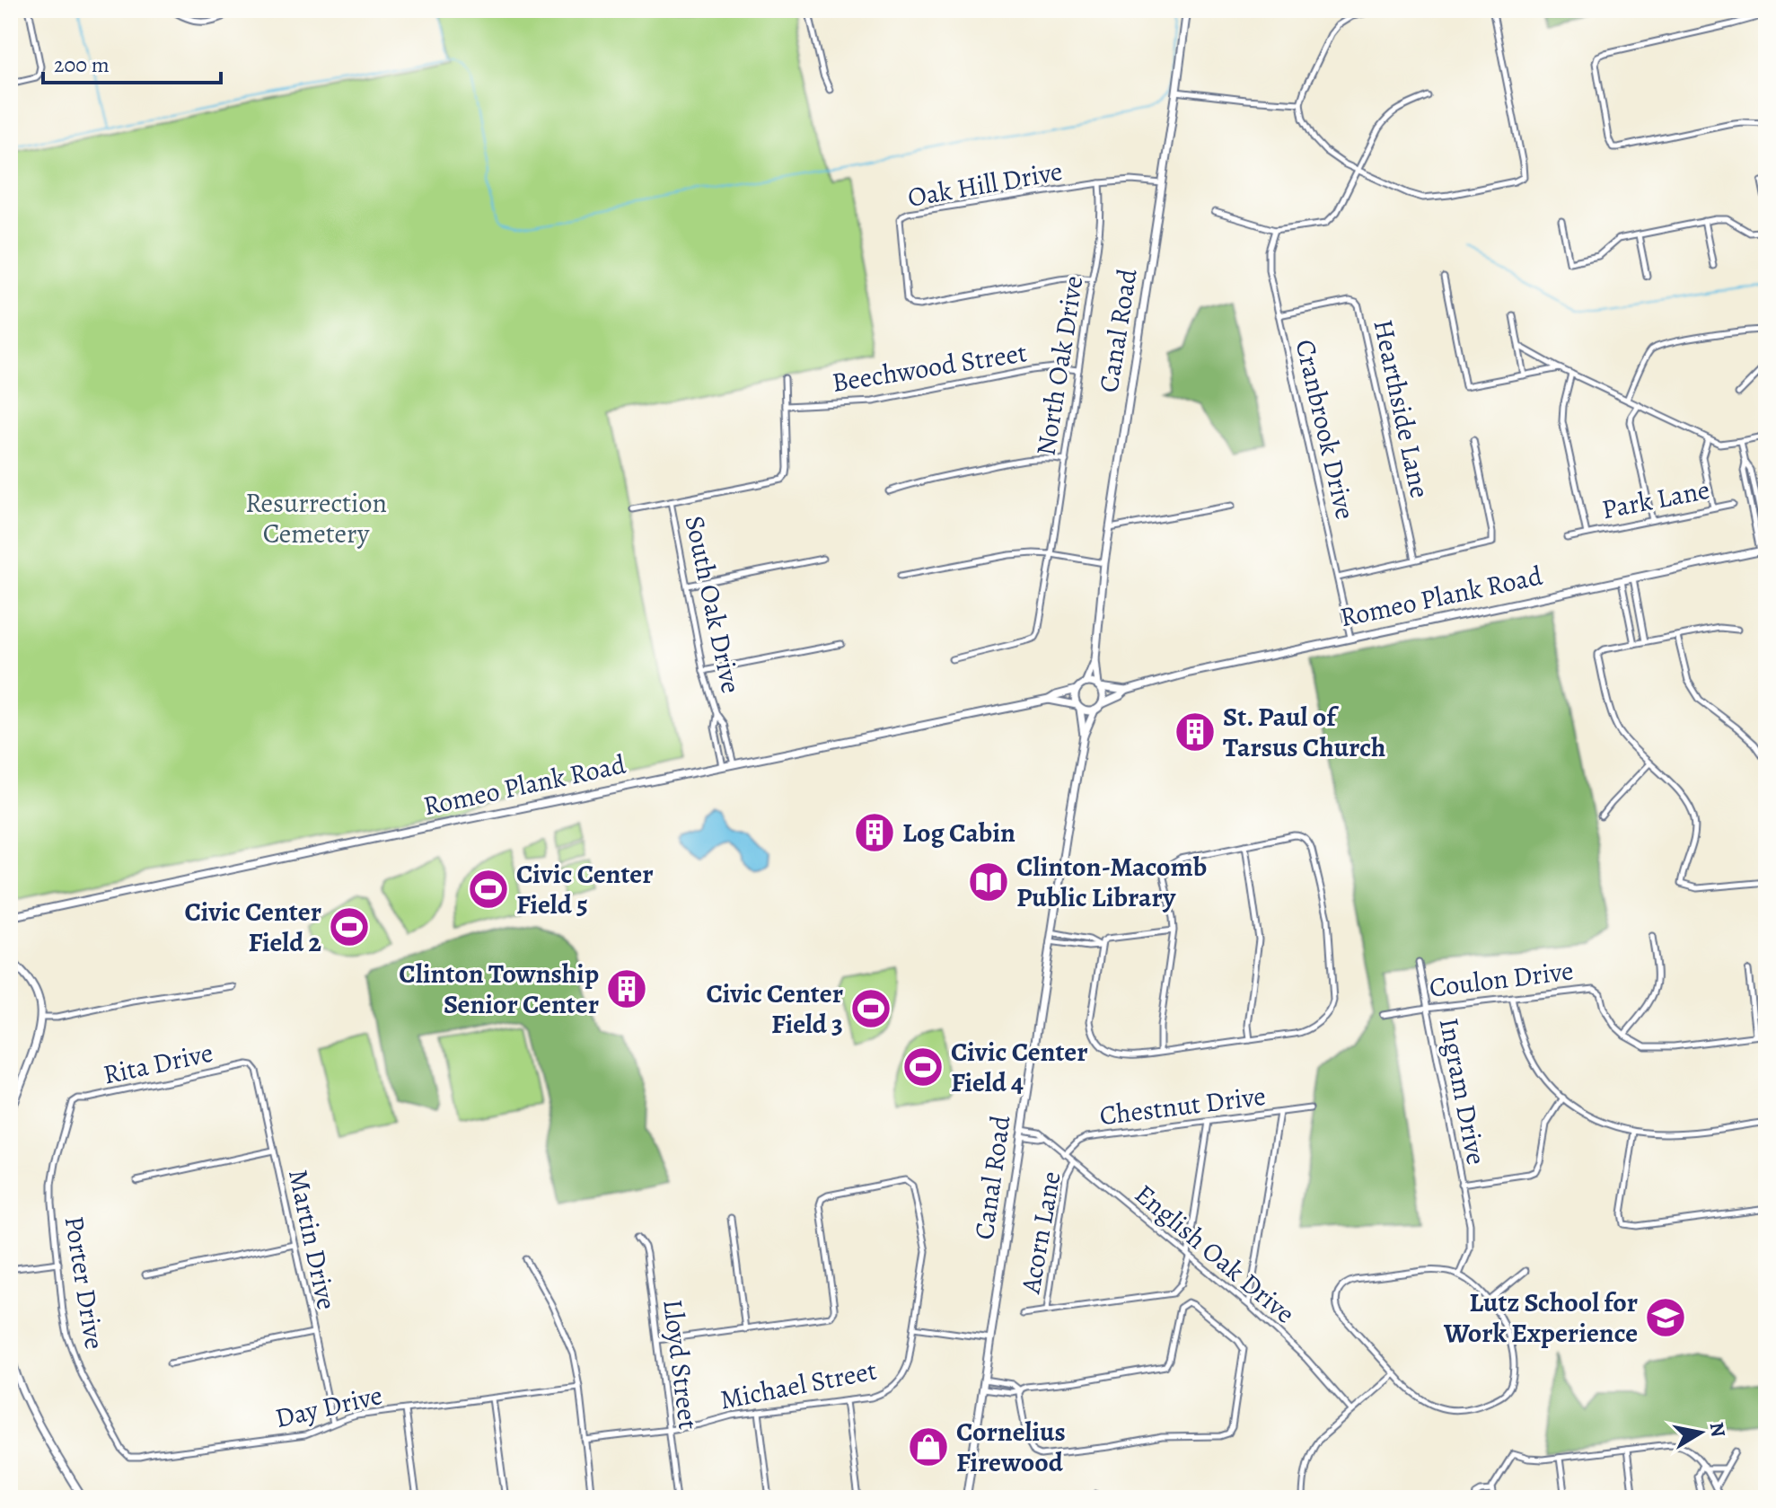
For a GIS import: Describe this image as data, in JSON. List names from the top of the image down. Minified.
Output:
{"streets":{"street":["Oak Hill Drive","Canal Road","North Oak Drive","Beechwood Street","Hearthside Lane","Cranbrook Drive","Park Lane","Romeo Plank Road","South Oak Drive","Coulon Drive","Rita Drive","Ingram Drive","Chestnut Drive","Acorn Lane","Martin Drive","English Oak Drive","Porter Drive","Lloyd Street","Michael Street","Day Drive"]},"crossings":[["Oak Hill Drive","Canal Road"],["Oak Hill Drive","North Oak Drive"],["Canal Road","Romeo Plank Road"],["Canal Road","English Oak Drive"],["North Oak Drive","Beechwood Street"],["Hearthside Lane","Cranbrook Drive"],["Cranbrook Drive","Romeo Plank Road"],["Romeo Plank Road","South Oak Drive"],["Coulon Drive","Ingram Drive"],["Rita Drive","Martin Drive"],["Rita Drive","Porter Drive"],["Chestnut Drive","English Oak Drive"],["Acorn Lane","English Oak Drive"],["Martin Drive","Day Drive"],["Porter Drive","Day Drive"],["Lloyd Street","Michael Street"]],"parks":["Resurrection Cemetery"],"places":{"building":["St. Paul of Tarsus Church","Log Cabin","Clinton Township Senior Center"],"library":["Clinton-Macomb Public Library"],"sports":["Civic Center Field 5","Civic Center Field 2","Civic Center Field 3","Civic Center Field 4"],"school or university":["Lutz School for Work Experience"],"shop":["Cornelius Firewood"]},"scale_bar":"200 m","north":"right"}
